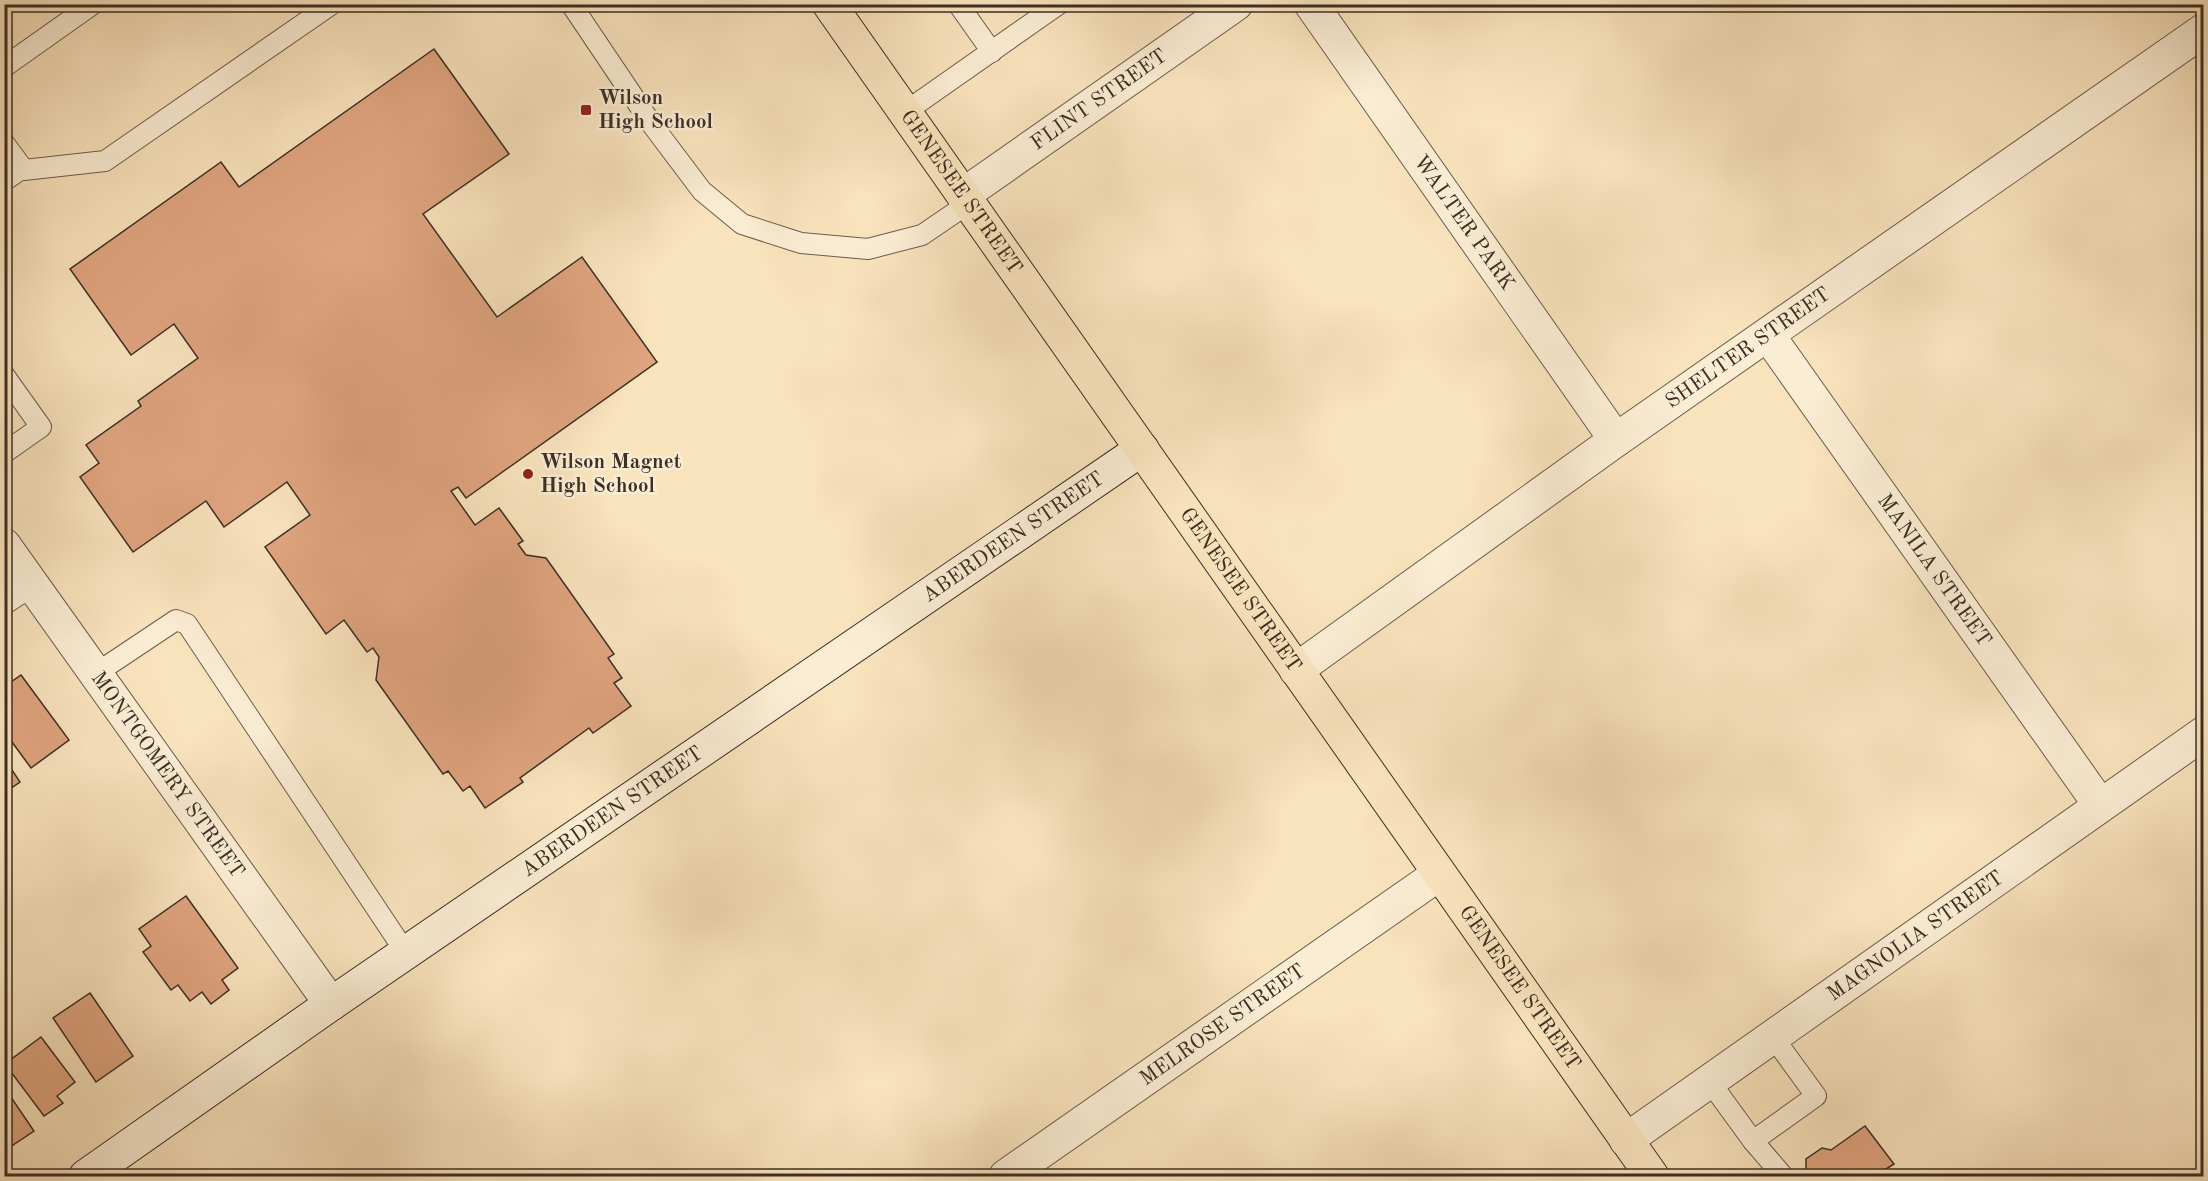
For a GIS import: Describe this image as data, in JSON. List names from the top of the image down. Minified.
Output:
{"streets":{"main road":["GENESEE STREET"],"street":["FLINT STREET","WALTER PARK","SHELTER STREET","ABERDEEN STREET","MANILA STREET","MONTGOMERY STREET","MAGNOLIA STREET","MELROSE STREET"]},"crossings":[["FLINT STREET","GENESEE STREET"],["GENESEE STREET","SHELTER STREET"],["GENESEE STREET","ABERDEEN STREET"],["GENESEE STREET","MAGNOLIA STREET"],["GENESEE STREET","MELROSE STREET"],["WALTER PARK","SHELTER STREET"],["SHELTER STREET","MANILA STREET"],["ABERDEEN STREET","MONTGOMERY STREET"],["MANILA STREET","MAGNOLIA STREET"]],"places":{"transit":["Wilson High School"],"other":["Wilson Magnet High School"]}}
